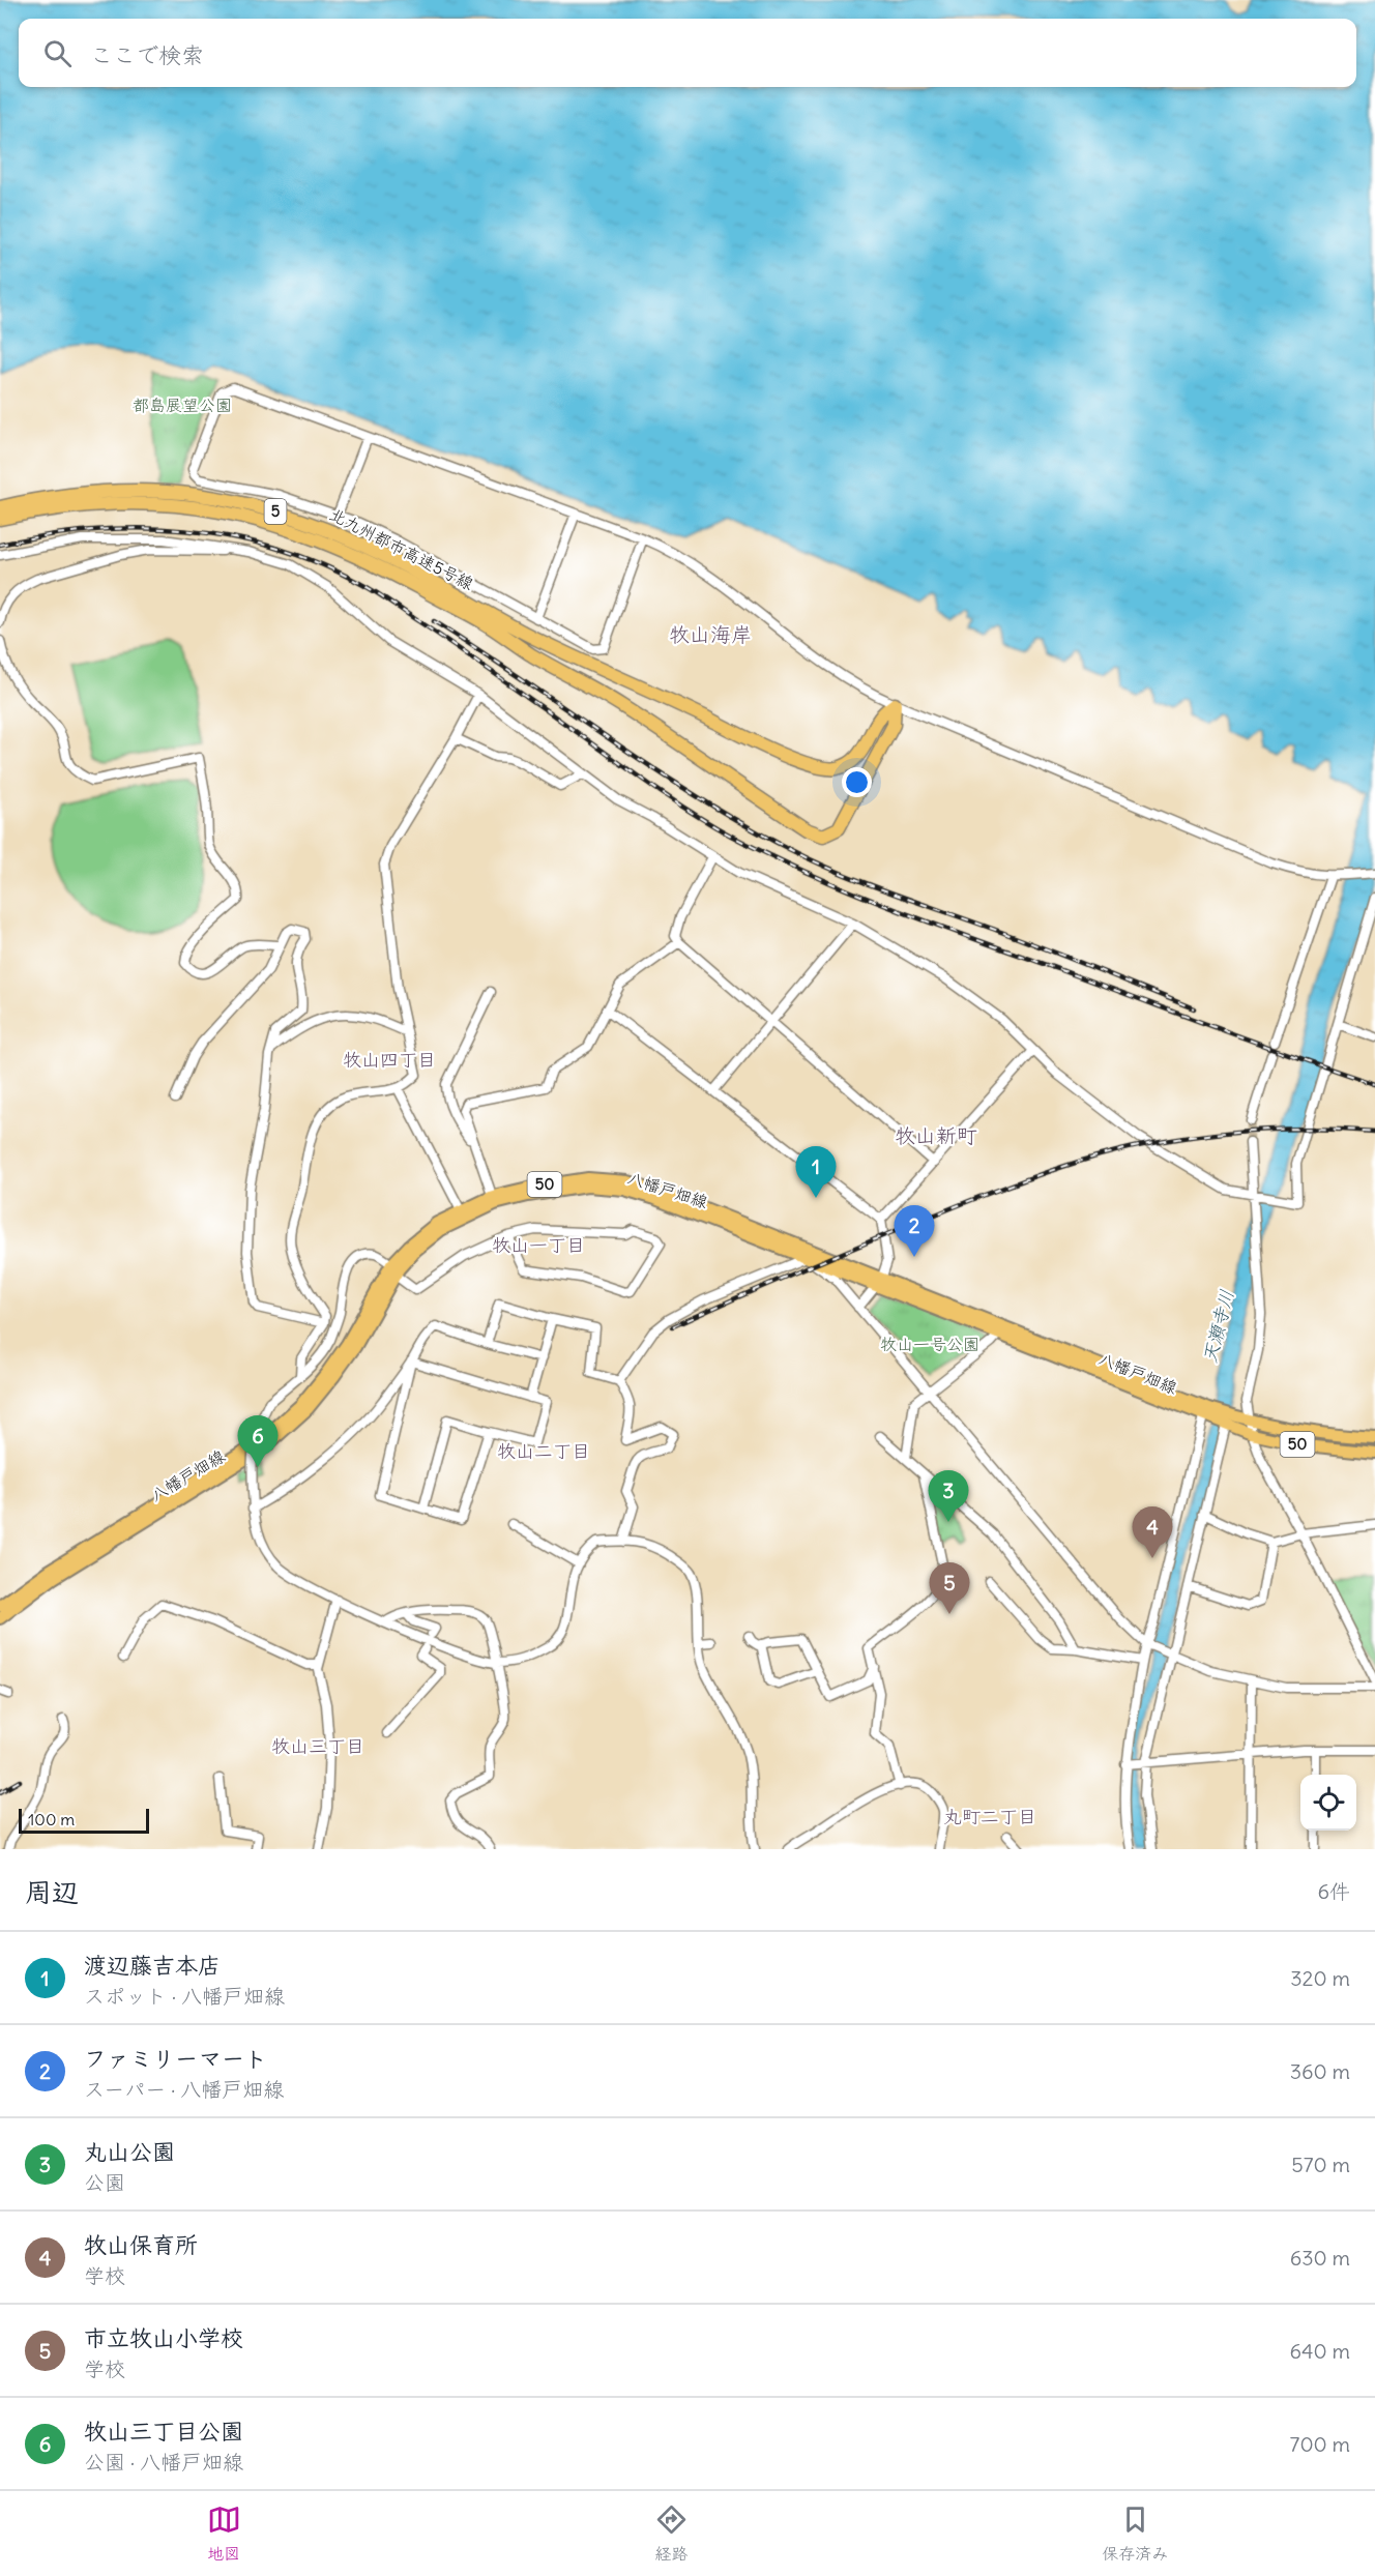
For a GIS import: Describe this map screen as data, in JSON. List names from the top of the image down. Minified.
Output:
{"streets":{"highway":["5","北九州都市高速5号線"],"main road":["50","八幡戸畑線"]},"districts":["牧山海岸","牧山四丁目","牧山新町","牧山一丁目","牧山二丁目","牧山三丁目","丸町二丁目"],"water":["天瀬寺川"],"parks":["都島展望公園","牧山一号公園"],"scale_bar":"100 m","page":{"search":"ここで検索","pins":["1","2","6","3","4","5"],"scale":"100 m","heading":["周辺","6件"],"list":[{"mark":"1","name":"渡辺藤吉本店","note":"スポット · 八幡戸畑線","value":"320 m"},{"mark":"2","name":"ファミリーマート","note":"スーパー · 八幡戸畑線","value":"360 m"},{"mark":"3","name":"丸山公園","note":"公園","value":"570 m"},{"mark":"4","name":"牧山保育所","note":"学校","value":"630 m"},{"mark":"5","name":"市立牧山小学校","note":"学校","value":"640 m"},{"mark":"6","name":"牧山三丁目公園","note":"公園 · 八幡戸畑線","value":"700 m"}],"nav":["地図","経路","保存済み"]}}
